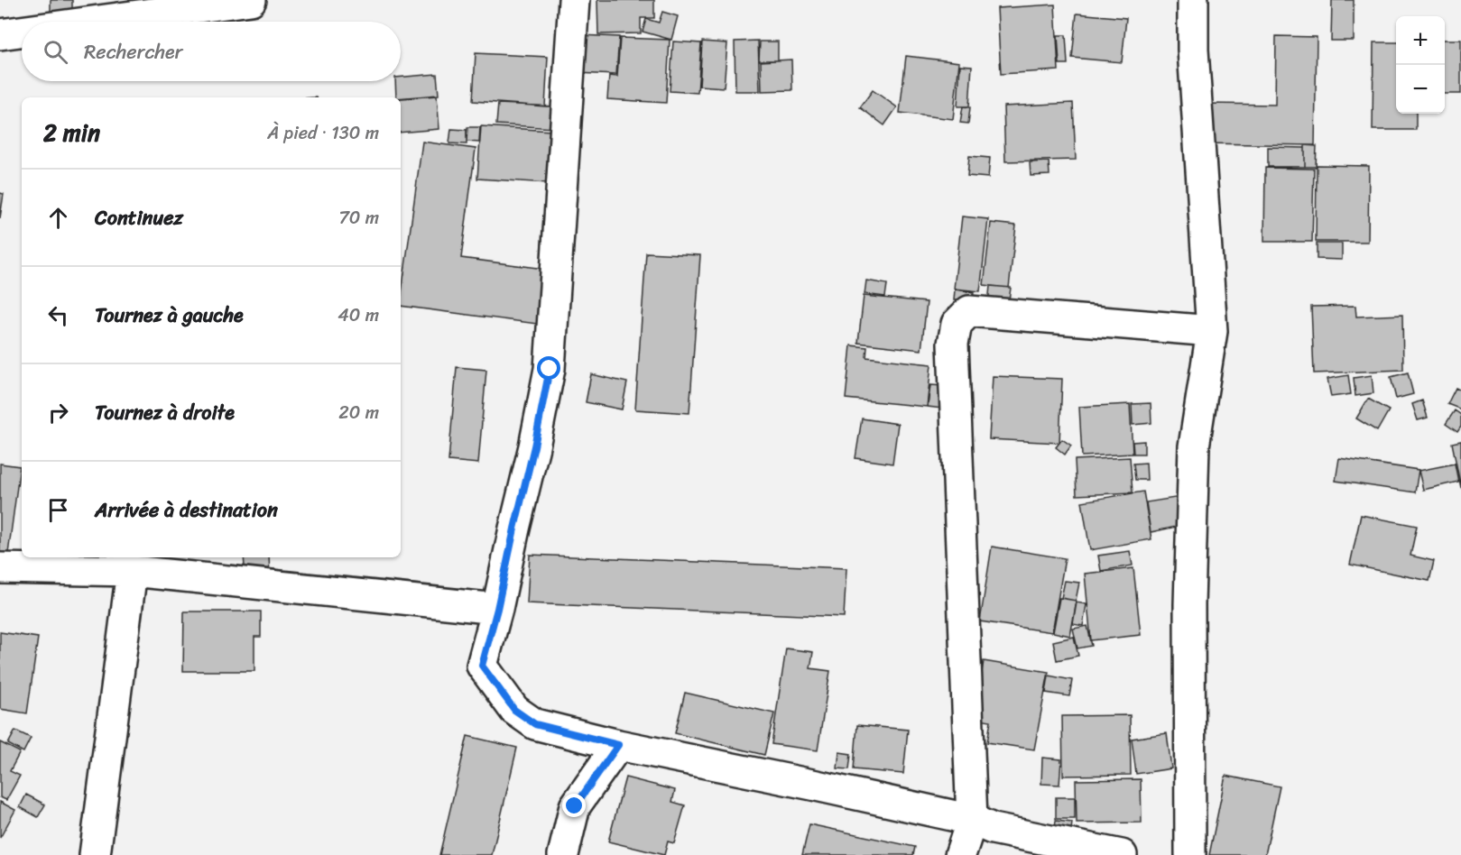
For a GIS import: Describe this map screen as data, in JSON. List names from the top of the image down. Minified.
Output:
{"page":{"map_buttons":["+","−"],"search":"Rechercher","heading":["2 min","À pied · 130 m"],"list":[["Continuez","70 m"],["Tournez à gauche","40 m"],["Tournez à droite","20 m"],"Arrivée à destination"]}}
